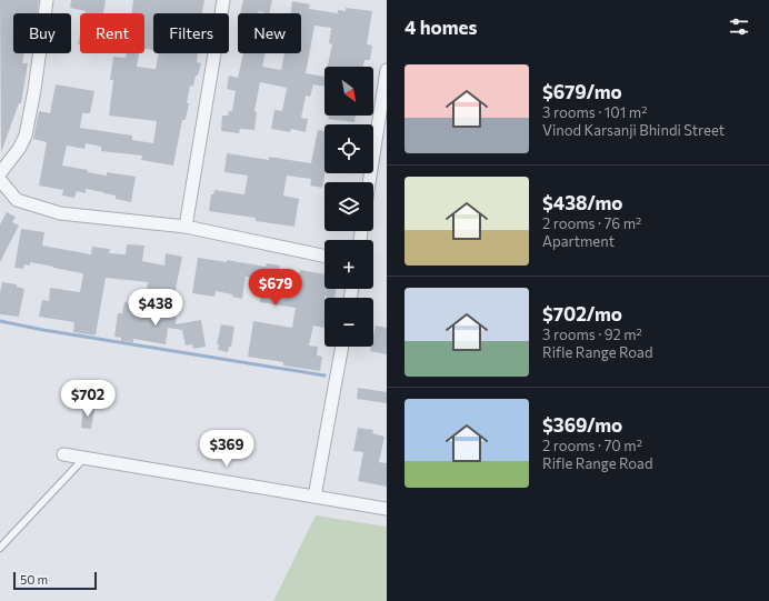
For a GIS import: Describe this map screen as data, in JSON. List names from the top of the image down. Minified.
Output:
{"scale_bar":"50 m","north":"bottom right","page":{"heading":"4 homes","chip":["Buy","Rent","Filters","New"],"list":[{"name":"$679/mo","note":"3 rooms · 101 m² · Vinod Karsanji Bhindi Street"},{"name":"$438/mo","note":"2 rooms · 76 m² · Apartment"},{"name":"$702/mo","note":"3 rooms · 92 m² · Rifle Range Road"},{"name":"$369/mo","note":"2 rooms · 70 m² · Rifle Range Road"}],"map_buttons":["+","−"],"price":["$679","$438","$702","$369"],"scale":"50 m"}}
